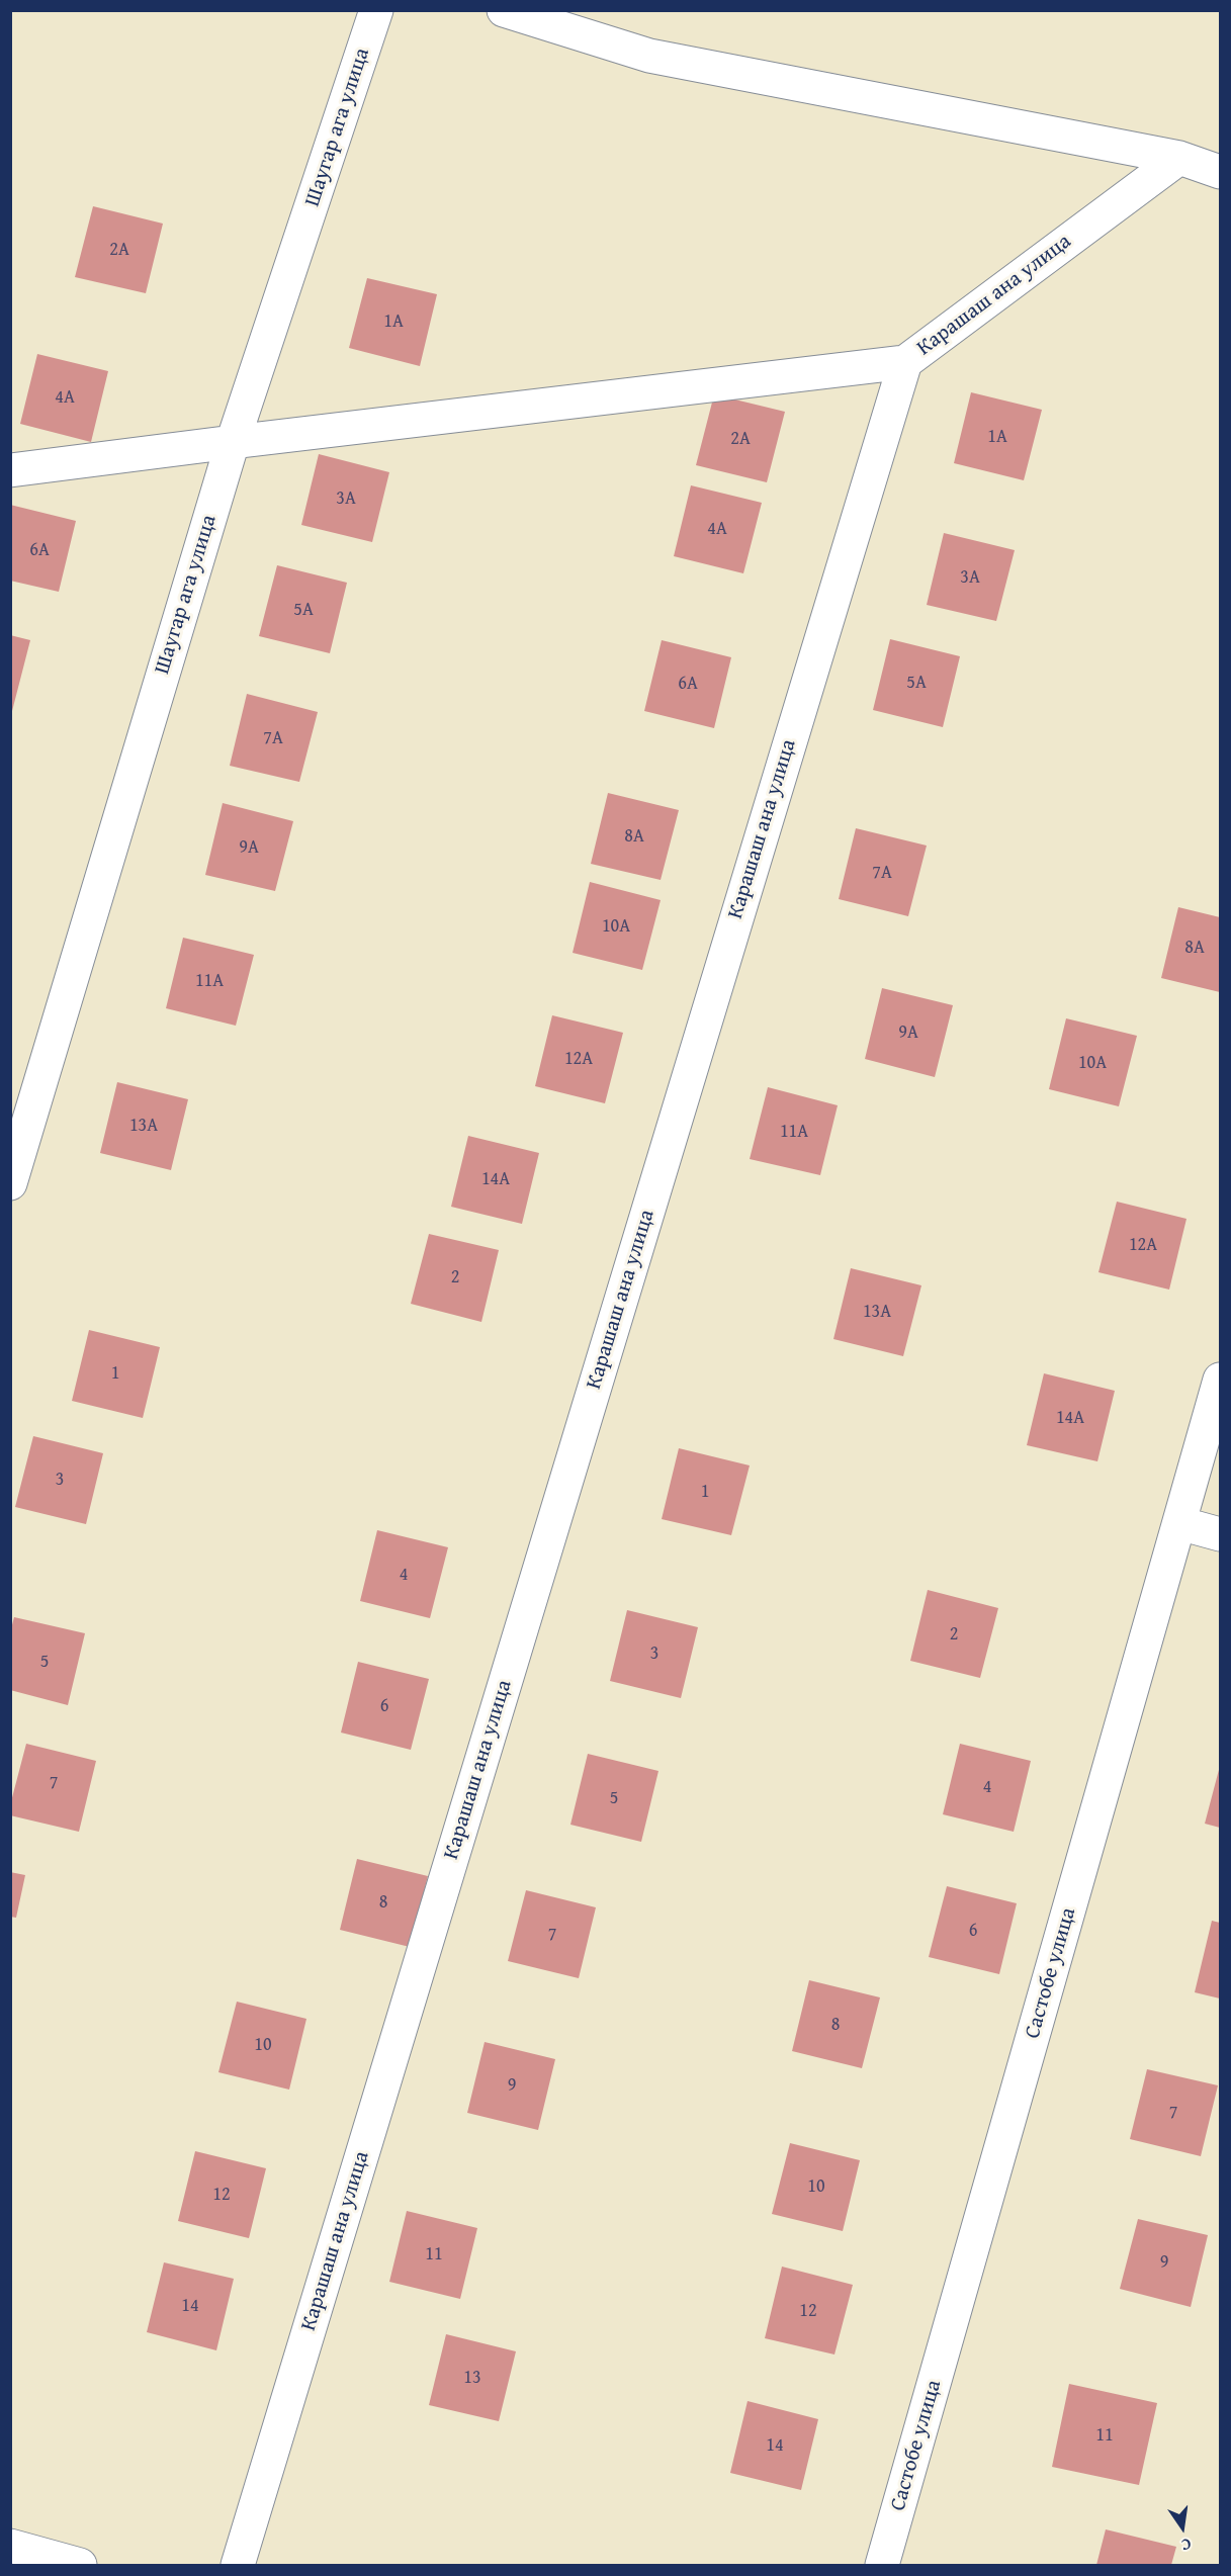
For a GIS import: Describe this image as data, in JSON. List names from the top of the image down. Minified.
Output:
{"streets":{"street":["Шаугар ага улица","Карашаш ана улица","Састобе улица"]},"house_numbers":["2А","1А","4А","1А","2А","3А","4А","6А","3А","5А","5А","6А","7А","8А","9А","7А","10А","8А","11А","9А","12А","10А","13А","11А","14А","12А","2","13А","1","14А","3","1","4","2","3","5","6","7","4","5","8","6","7","8","10","9","7","10","12","11","9","14","12","13","11","14"],"north":"bottom"}
